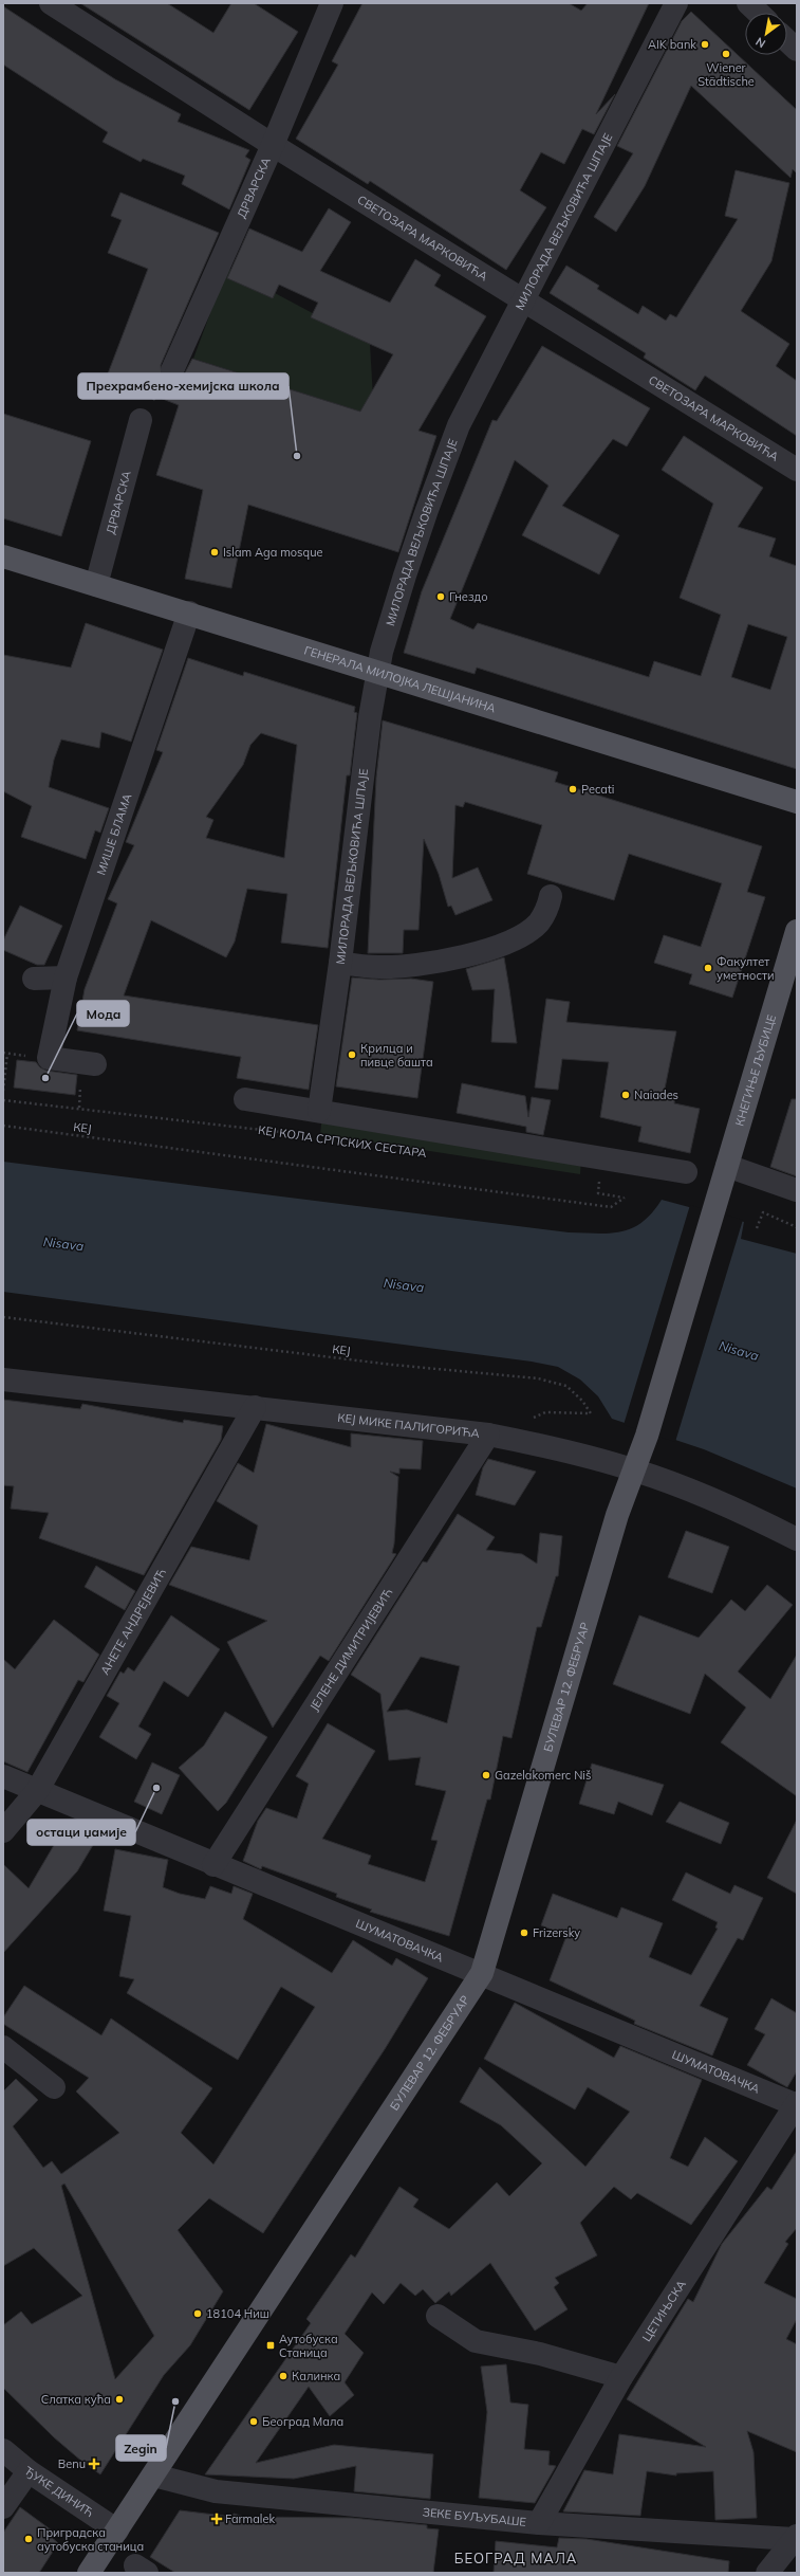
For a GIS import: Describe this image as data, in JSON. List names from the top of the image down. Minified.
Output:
{"streets":{"main road":["ГЕНЕРАЛА МИЛОЈКА ЛЕШЈАНИНА","КНЕГИЊЕ ЉУБИЦЕ","БУЛЕВАР 12. ФЕБРУАР"],"street":["ДРВАРСКА","МИЛОРАДА ВЕЉКОВИЋА ШПАЈЕ","СВЕТОЗАРА МАРКОВИЋА","МИШЕ БЛАМА","КЕЈ МИКЕ ПАЛИГОРИЋА","АНЕТЕ АНДРЕЈЕВИЋ","ЈЕЛЕНЕ ДИМИТРИЈЕВИЋ","ШУМАТОВАЧКА","ЦЕТИЊСКА","ЂУКЕ ДИНИЋ","ЗЕКЕ БУЉУБАШЕ"],"path":["КЕЈ","КЕЈ КОЛА СРПСКИХ СЕСТАРА"]},"crossings":[["ДРВАРСКА","СВЕТОЗАРА МАРКОВИЋА"],["ДРВАРСКА","ГЕНЕРАЛА МИЛОЈКА ЛЕШЈАНИНА"],["МИЛОРАДА ВЕЉКОВИЋА ШПАЈЕ","СВЕТОЗАРА МАРКОВИЋА"],["МИЛОРАДА ВЕЉКОВИЋА ШПАЈЕ","ГЕНЕРАЛА МИЛОЈКА ЛЕШЈАНИНА"],["ГЕНЕРАЛА МИЛОЈКА ЛЕШЈАНИНА","МИШЕ БЛАМА"],["КНЕГИЊЕ ЉУБИЦЕ","БУЛЕВАР 12. ФЕБРУАР"],["КЕЈ МИКЕ ПАЛИГОРИЋА","АНЕТЕ АНДРЕЈЕВИЋ"],["КЕЈ МИКЕ ПАЛИГОРИЋА","ЈЕЛЕНЕ ДИМИТРИЈЕВИЋ"],["КЕЈ МИКЕ ПАЛИГОРИЋА","БУЛЕВАР 12. ФЕБРУАР"],["АНЕТЕ АНДРЕЈЕВИЋ","ШУМАТОВАЧКА"],["ЈЕЛЕНЕ ДИМИТРИЈЕВИЋ","ШУМАТОВАЧКА"],["БУЛЕВАР 12. ФЕБРУАР","ШУМАТОВАЧКА"],["БУЛЕВАР 12. ФЕБРУАР","ЂУКЕ ДИНИЋ"],["БУЛЕВАР 12. ФЕБРУАР","ЗЕКЕ БУЉУБАШЕ"],["ШУМАТОВАЧКА","ЦЕТИЊСКА"],["ЦЕТИЊСКА","ЗЕКЕ БУЉУБАШЕ"]],"districts":["БЕОГРАД МАЛА"],"water":["Nisava"],"places":{"other":["AIK bank","Wiener Städtische","Прехрамбено-хемијска школа","Islam Aga mosque","Гнездо","Pecati","Факултет уметности","Крилца и пивце башта","Мода","Naiades","Gazelakomerc Niš","остаци џамије","Frizersky","18104 Ниш","Калинка","Слатка кућа","Zegin","Београд Мала","Приградска аутобуска станица"],"transit":["Аутобуска Станица"],"health":["Benu","Farmalek"]},"north":"bottom left"}
